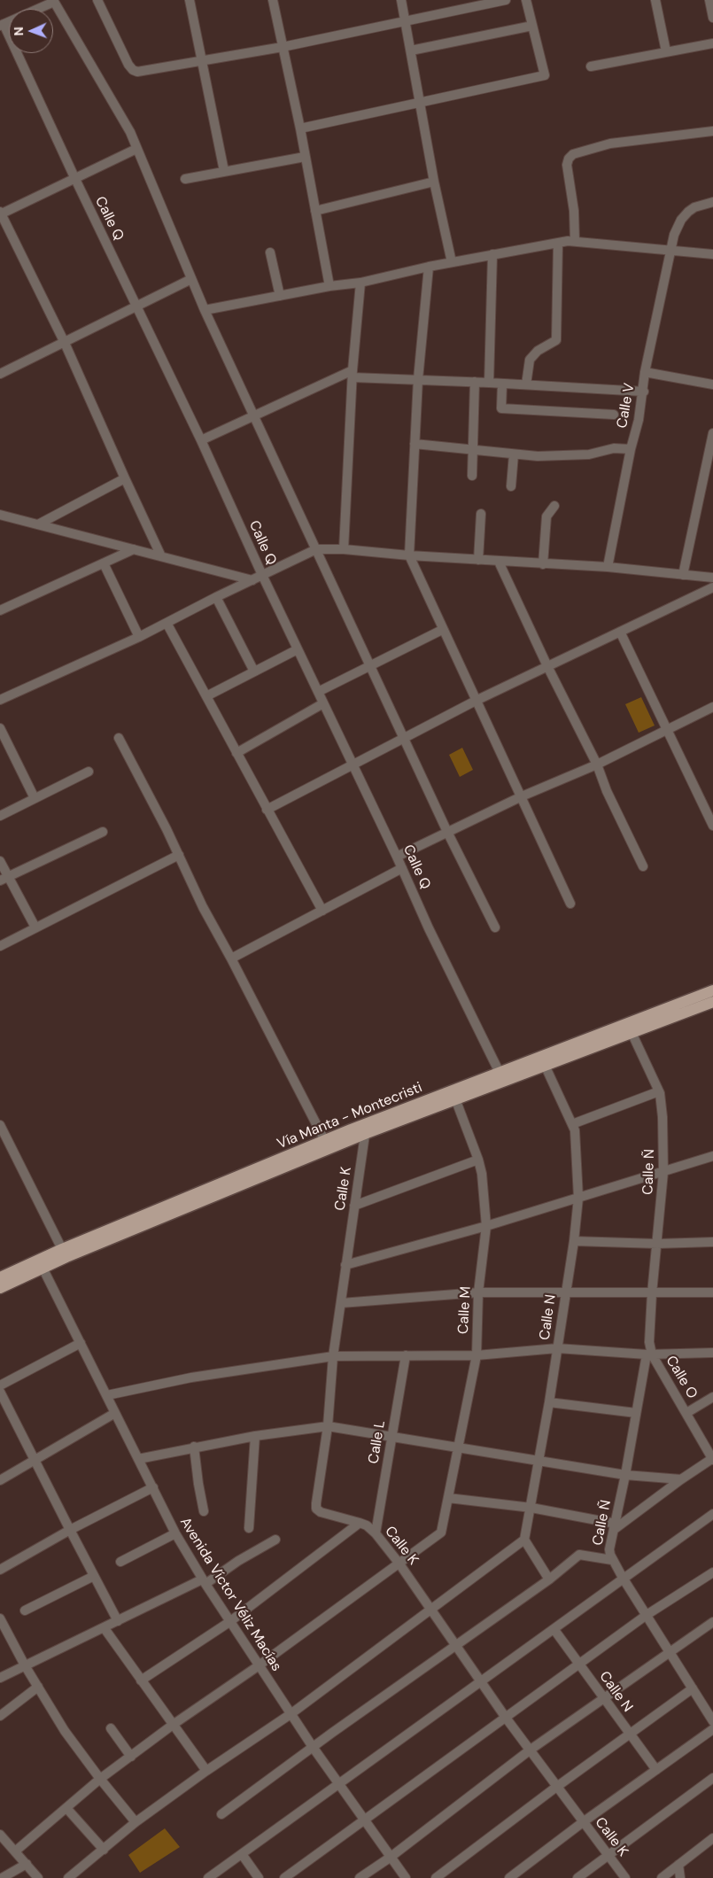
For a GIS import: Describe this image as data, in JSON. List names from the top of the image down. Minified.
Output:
{"streets":{"main road":["Vía Manta - Montecristi"],"street":["Calle Q","Calle V","Calle Ñ","Calle K","Calle M","Calle N","Calle O","Calle L","Avenida Víctor Véliz Macías"]},"crossings":[["Calle Q","Vía Manta - Montecristi"],["Vía Manta - Montecristi","Calle Ñ"],["Vía Manta - Montecristi","Calle K"],["Vía Manta - Montecristi","Calle M"],["Vía Manta - Montecristi","Calle N"],["Vía Manta - Montecristi","Avenida Víctor Véliz Macías"],["Calle Ñ","Calle O"],["Calle K","Calle M"],["Calle K","Calle L"]],"north":"left"}
